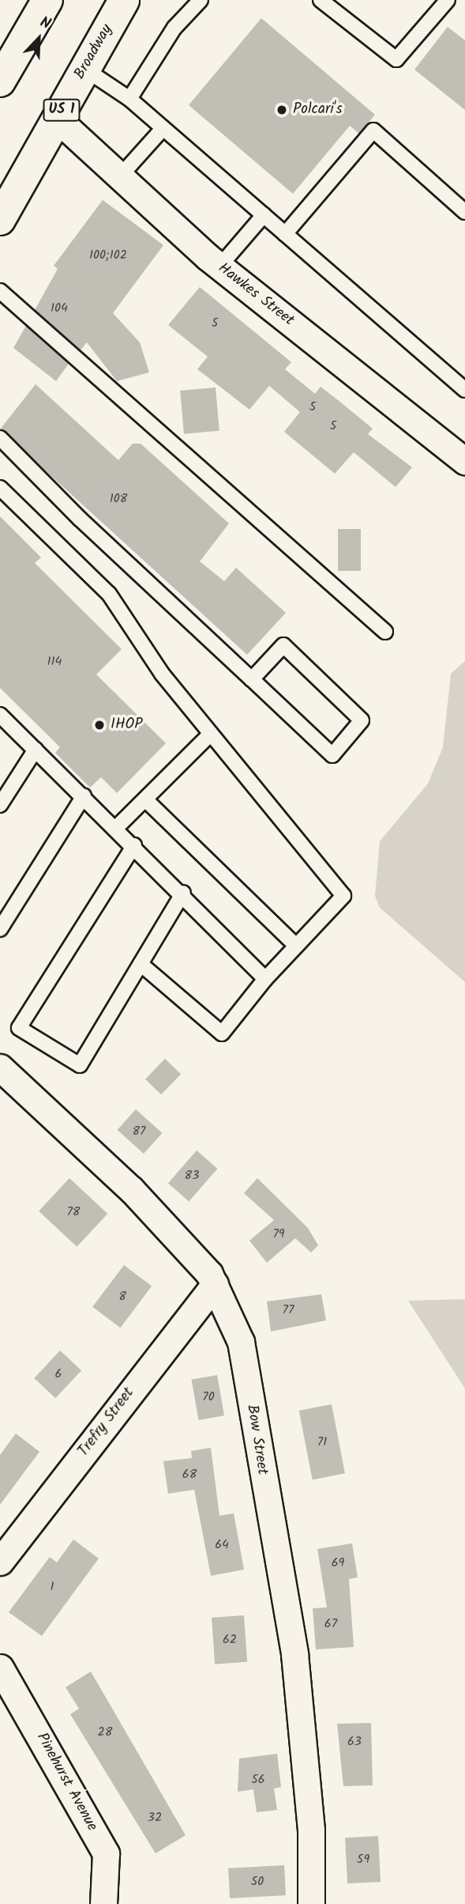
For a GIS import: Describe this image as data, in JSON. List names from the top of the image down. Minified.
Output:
{"streets":{"highway":["Broadway","US 1"],"street":["Hawkes Street","Trefry Street","Bow Street","Pinehurst Avenue"]},"crossings":[["Broadway","Hawkes Street"],["Trefry Street","Bow Street"]],"places":["Polcari's","IHOP"],"house_numbers":["100;102","104","5","5","5","108","114","87","83","78","79","8","77","6","70","71","68","64","69","1","67","62","28","63","56","32","59","50"],"north":"top right"}
